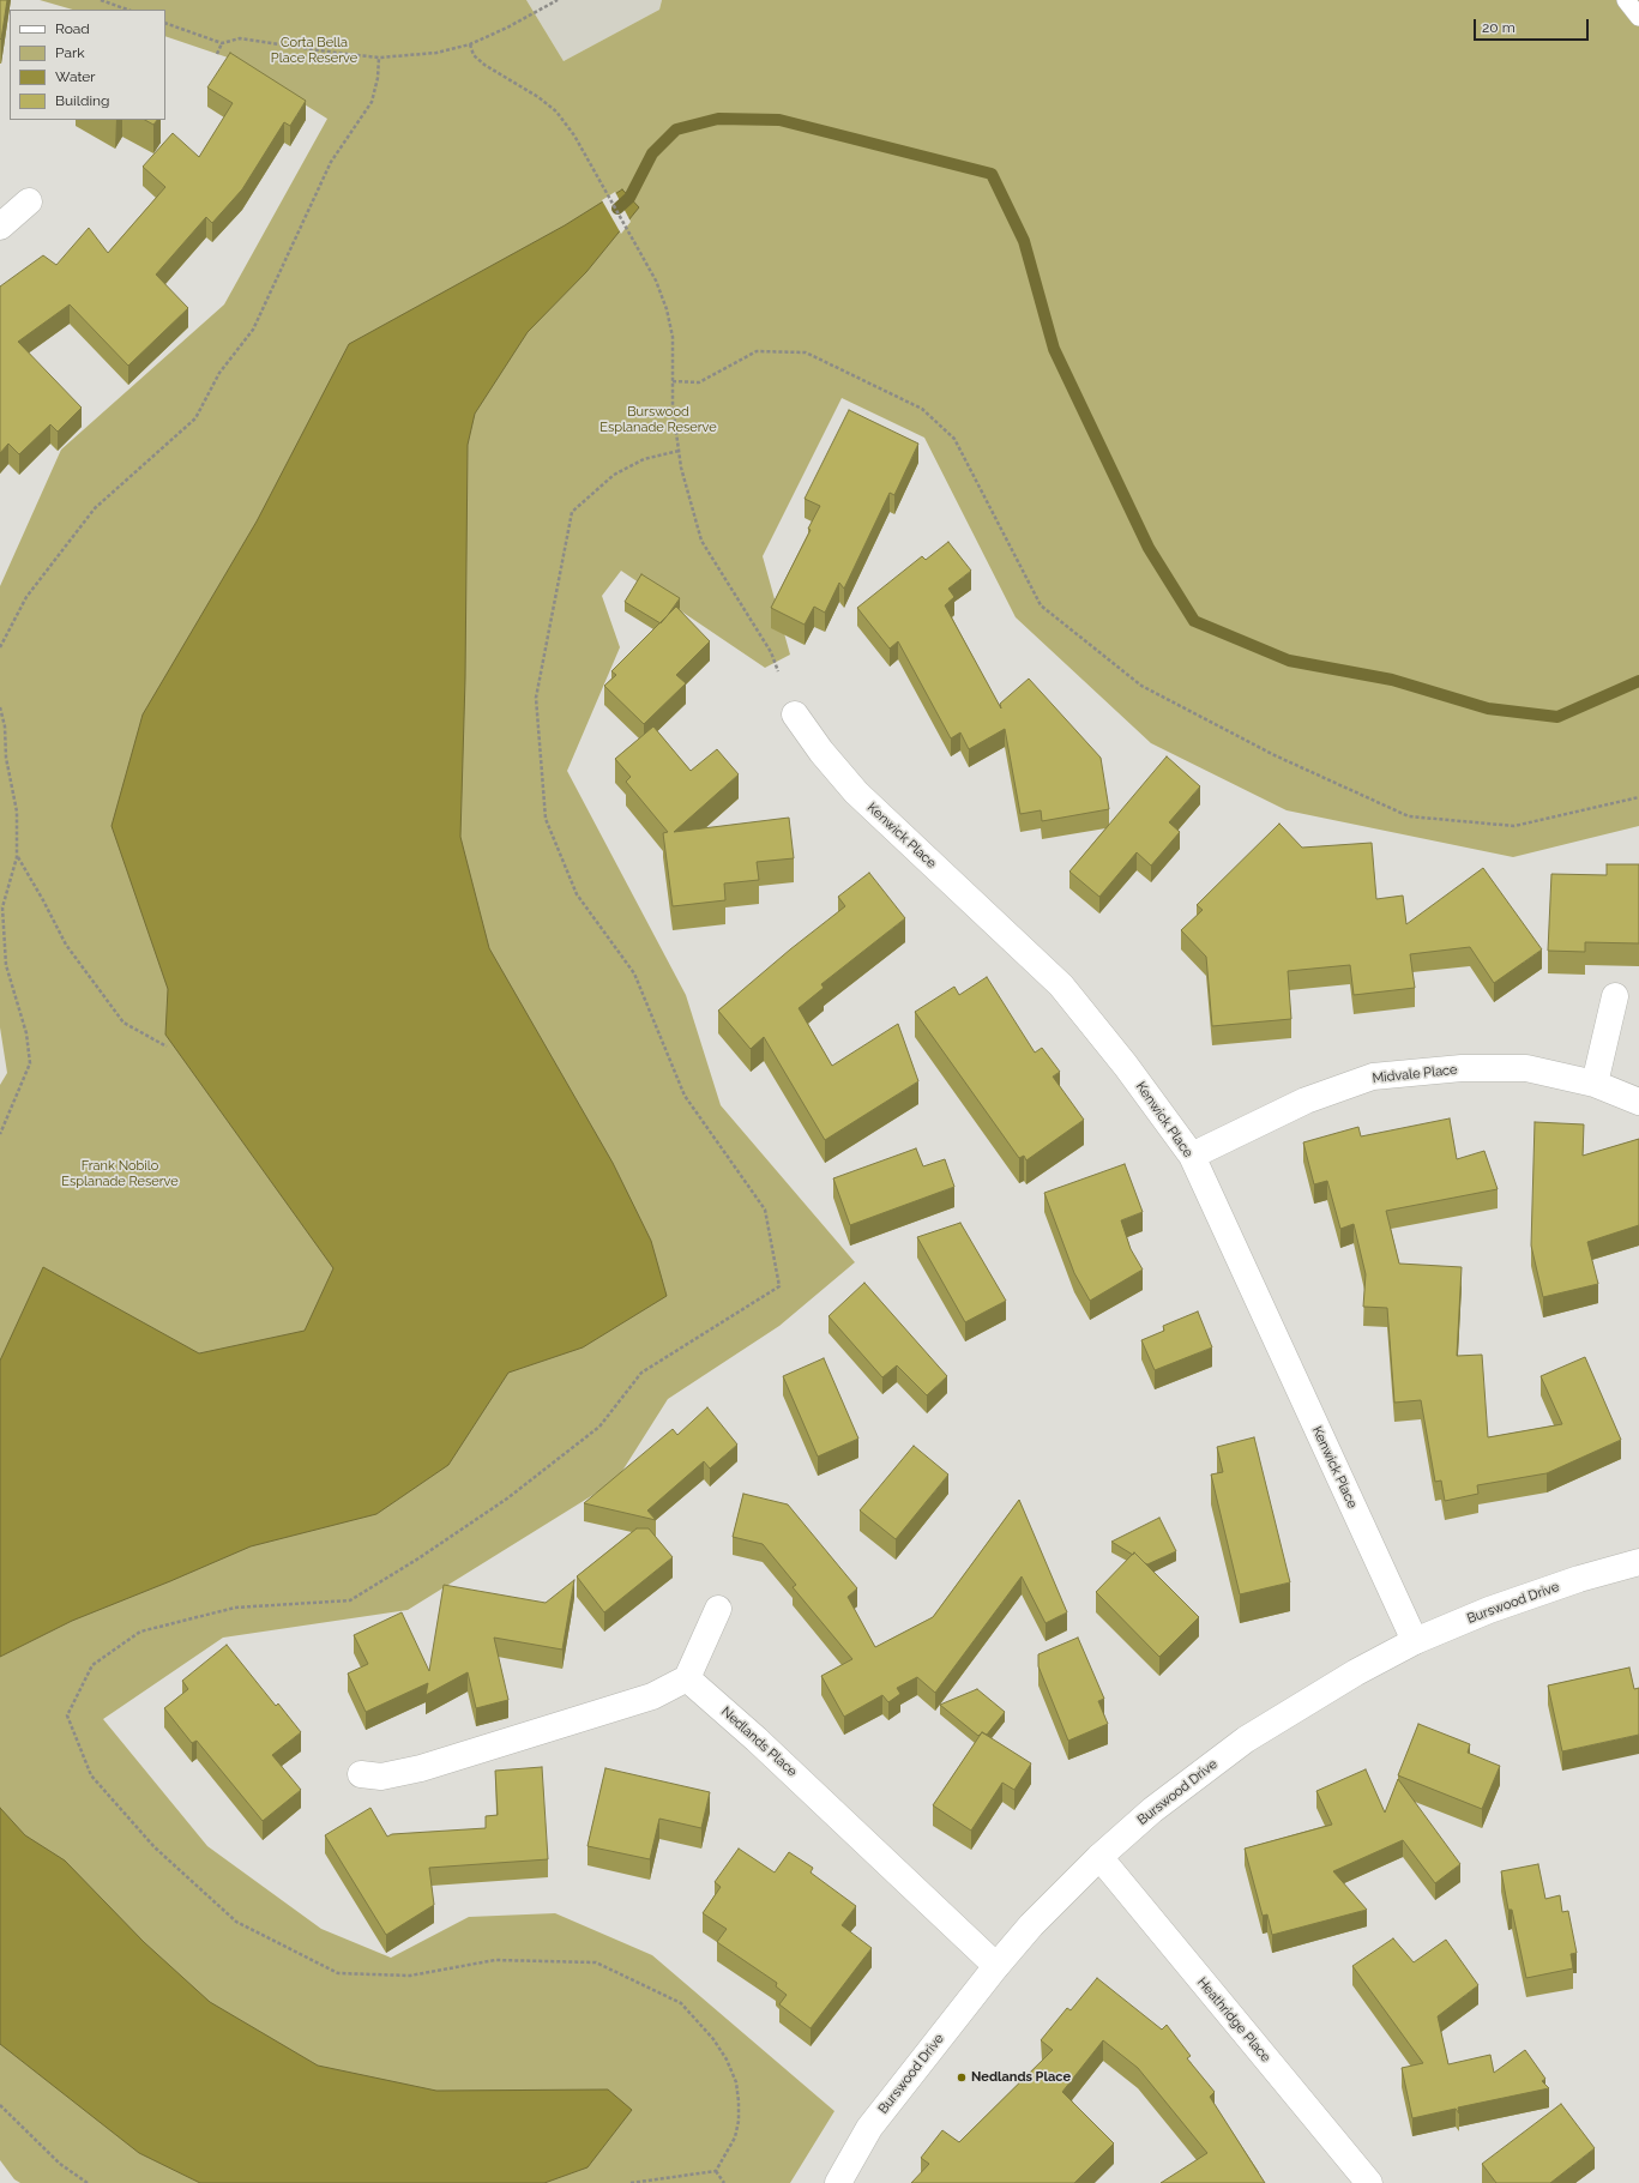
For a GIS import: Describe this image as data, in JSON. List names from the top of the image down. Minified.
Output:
{"streets":{"street":["Kenwick Place","Midvale Place","Burswood Drive","Nedlands Place","Heathridge Place"]},"crossings":[["Kenwick Place","Midvale Place"],["Kenwick Place","Burswood Drive"],["Burswood Drive","Nedlands Place"],["Burswood Drive","Heathridge Place"]],"parks":["Corta Bella Place Reserve","Burswood Esplanade Reserve","Frank Nobilo Esplanade Reserve"],"places":["Nedlands Place"],"legend":["Road","Park","Water","Building"],"scale_bar":"20 m"}
